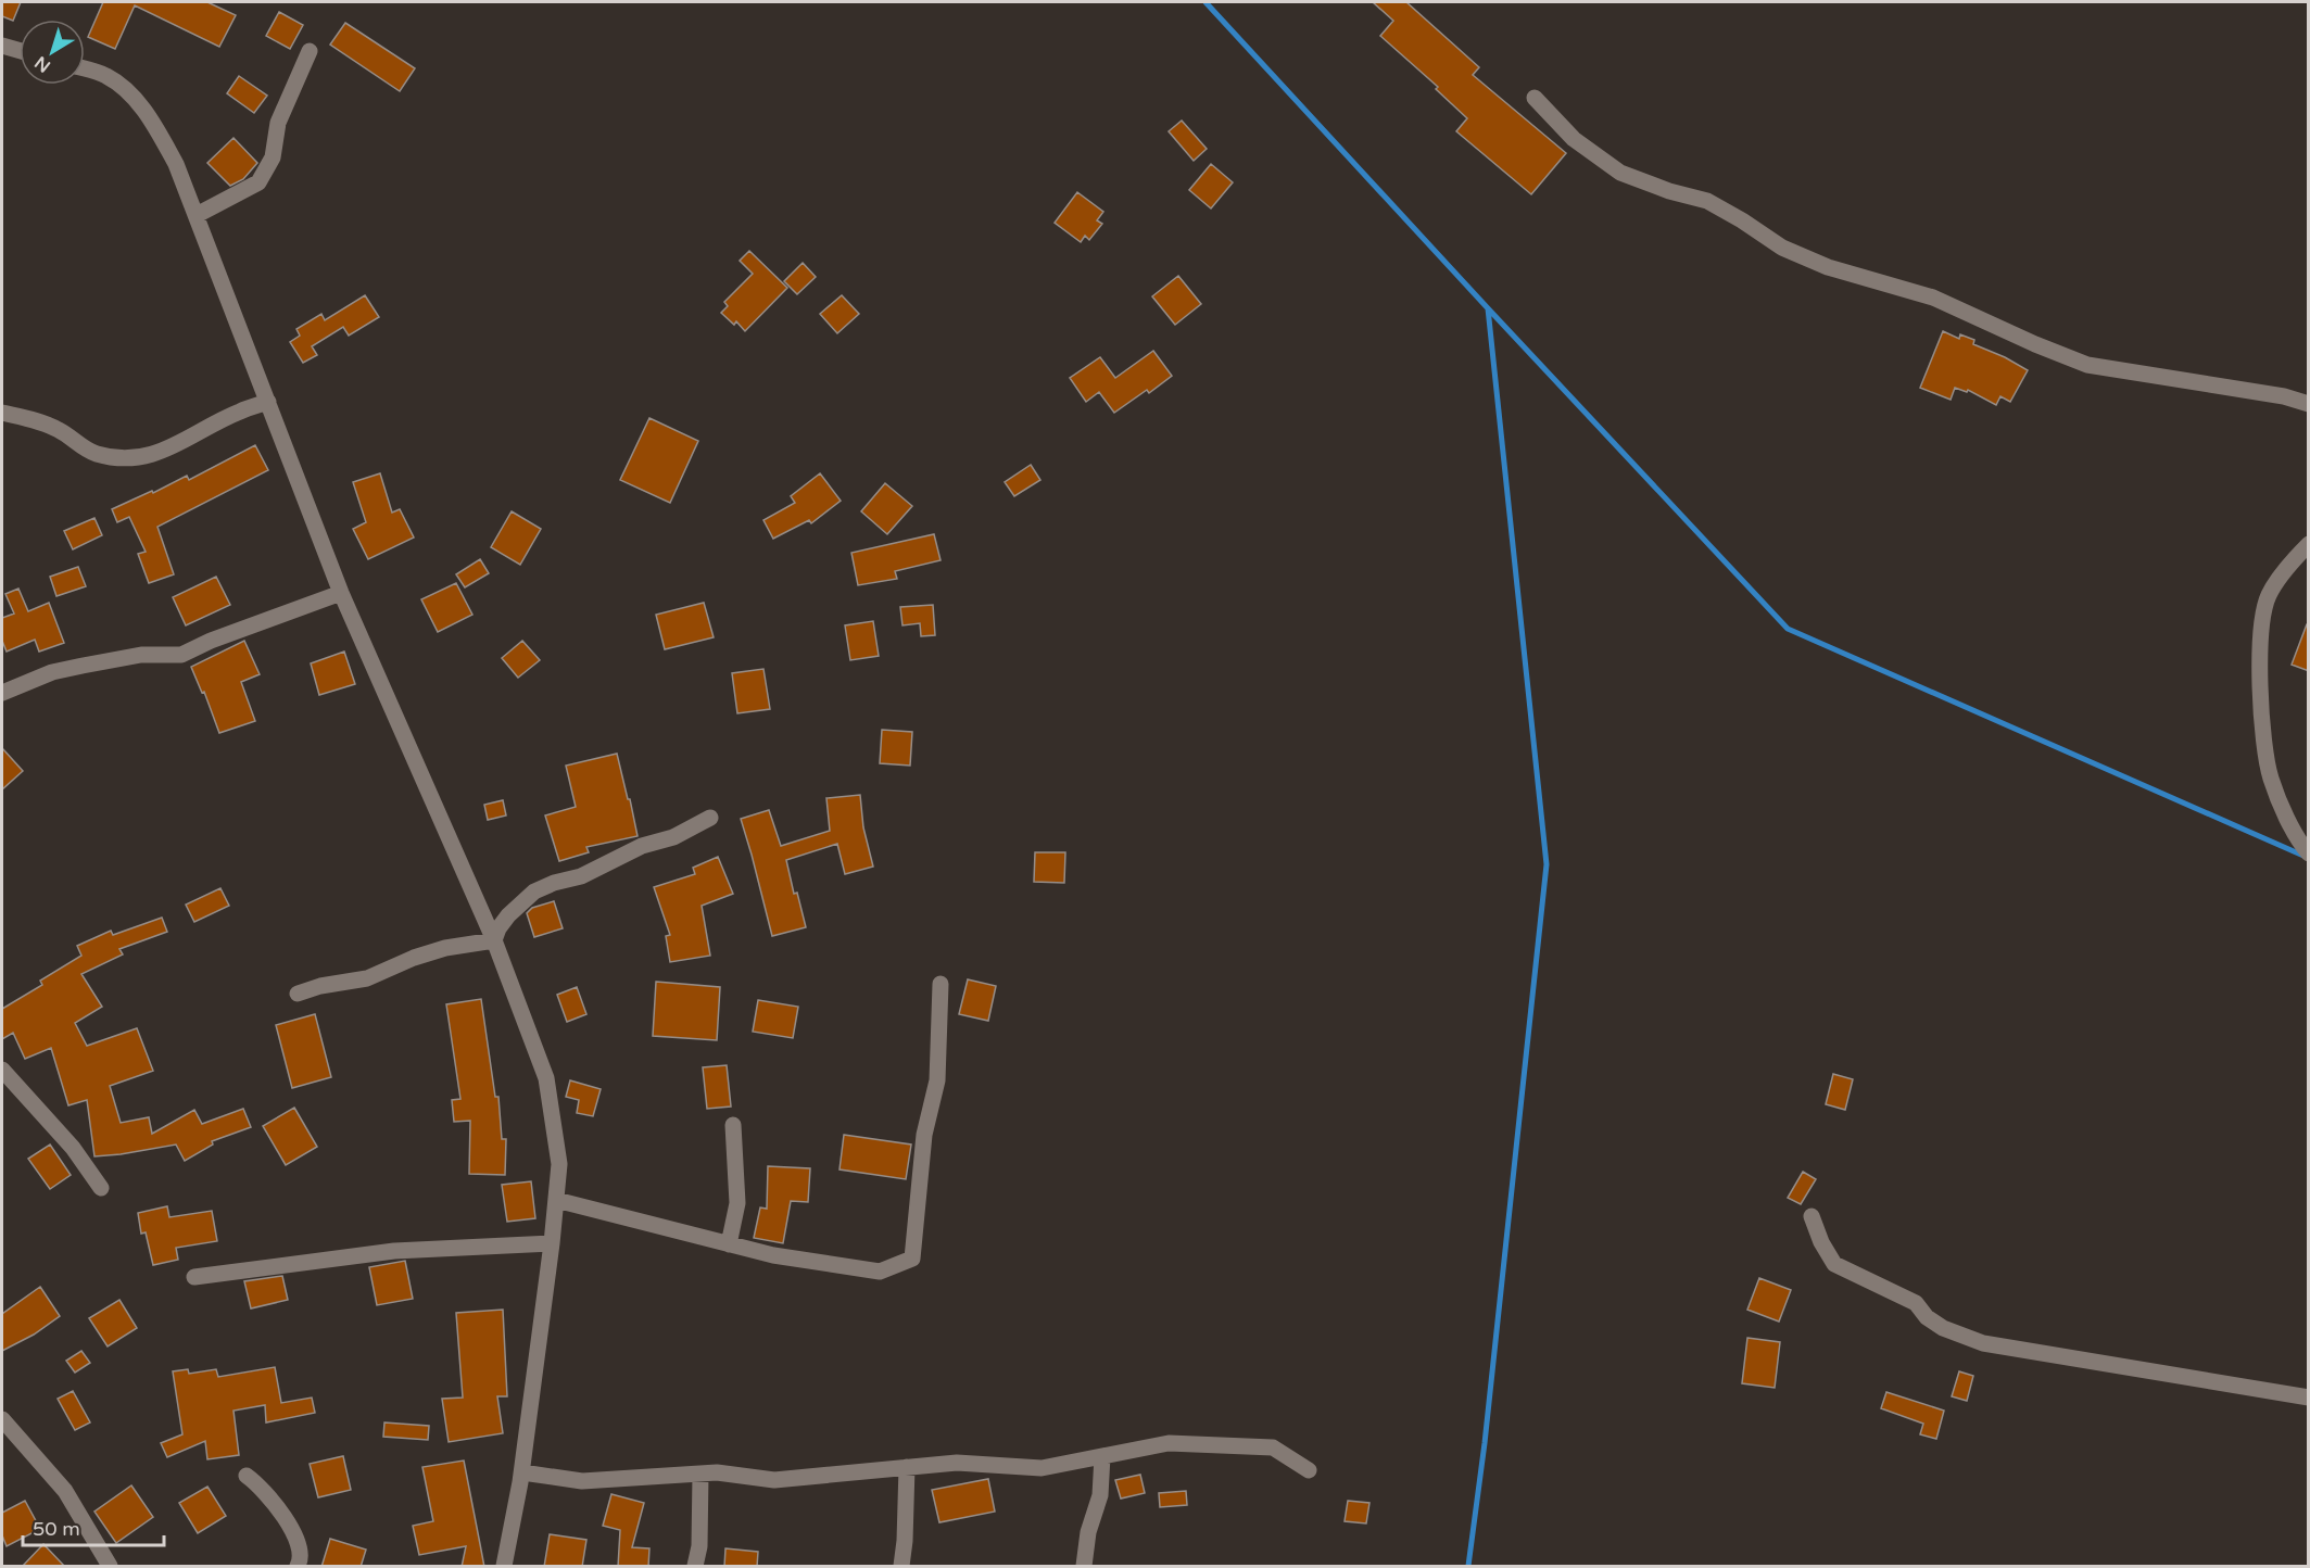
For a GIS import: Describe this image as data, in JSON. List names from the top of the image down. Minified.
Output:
{"scale_bar":"50 m","north":"bottom left"}
